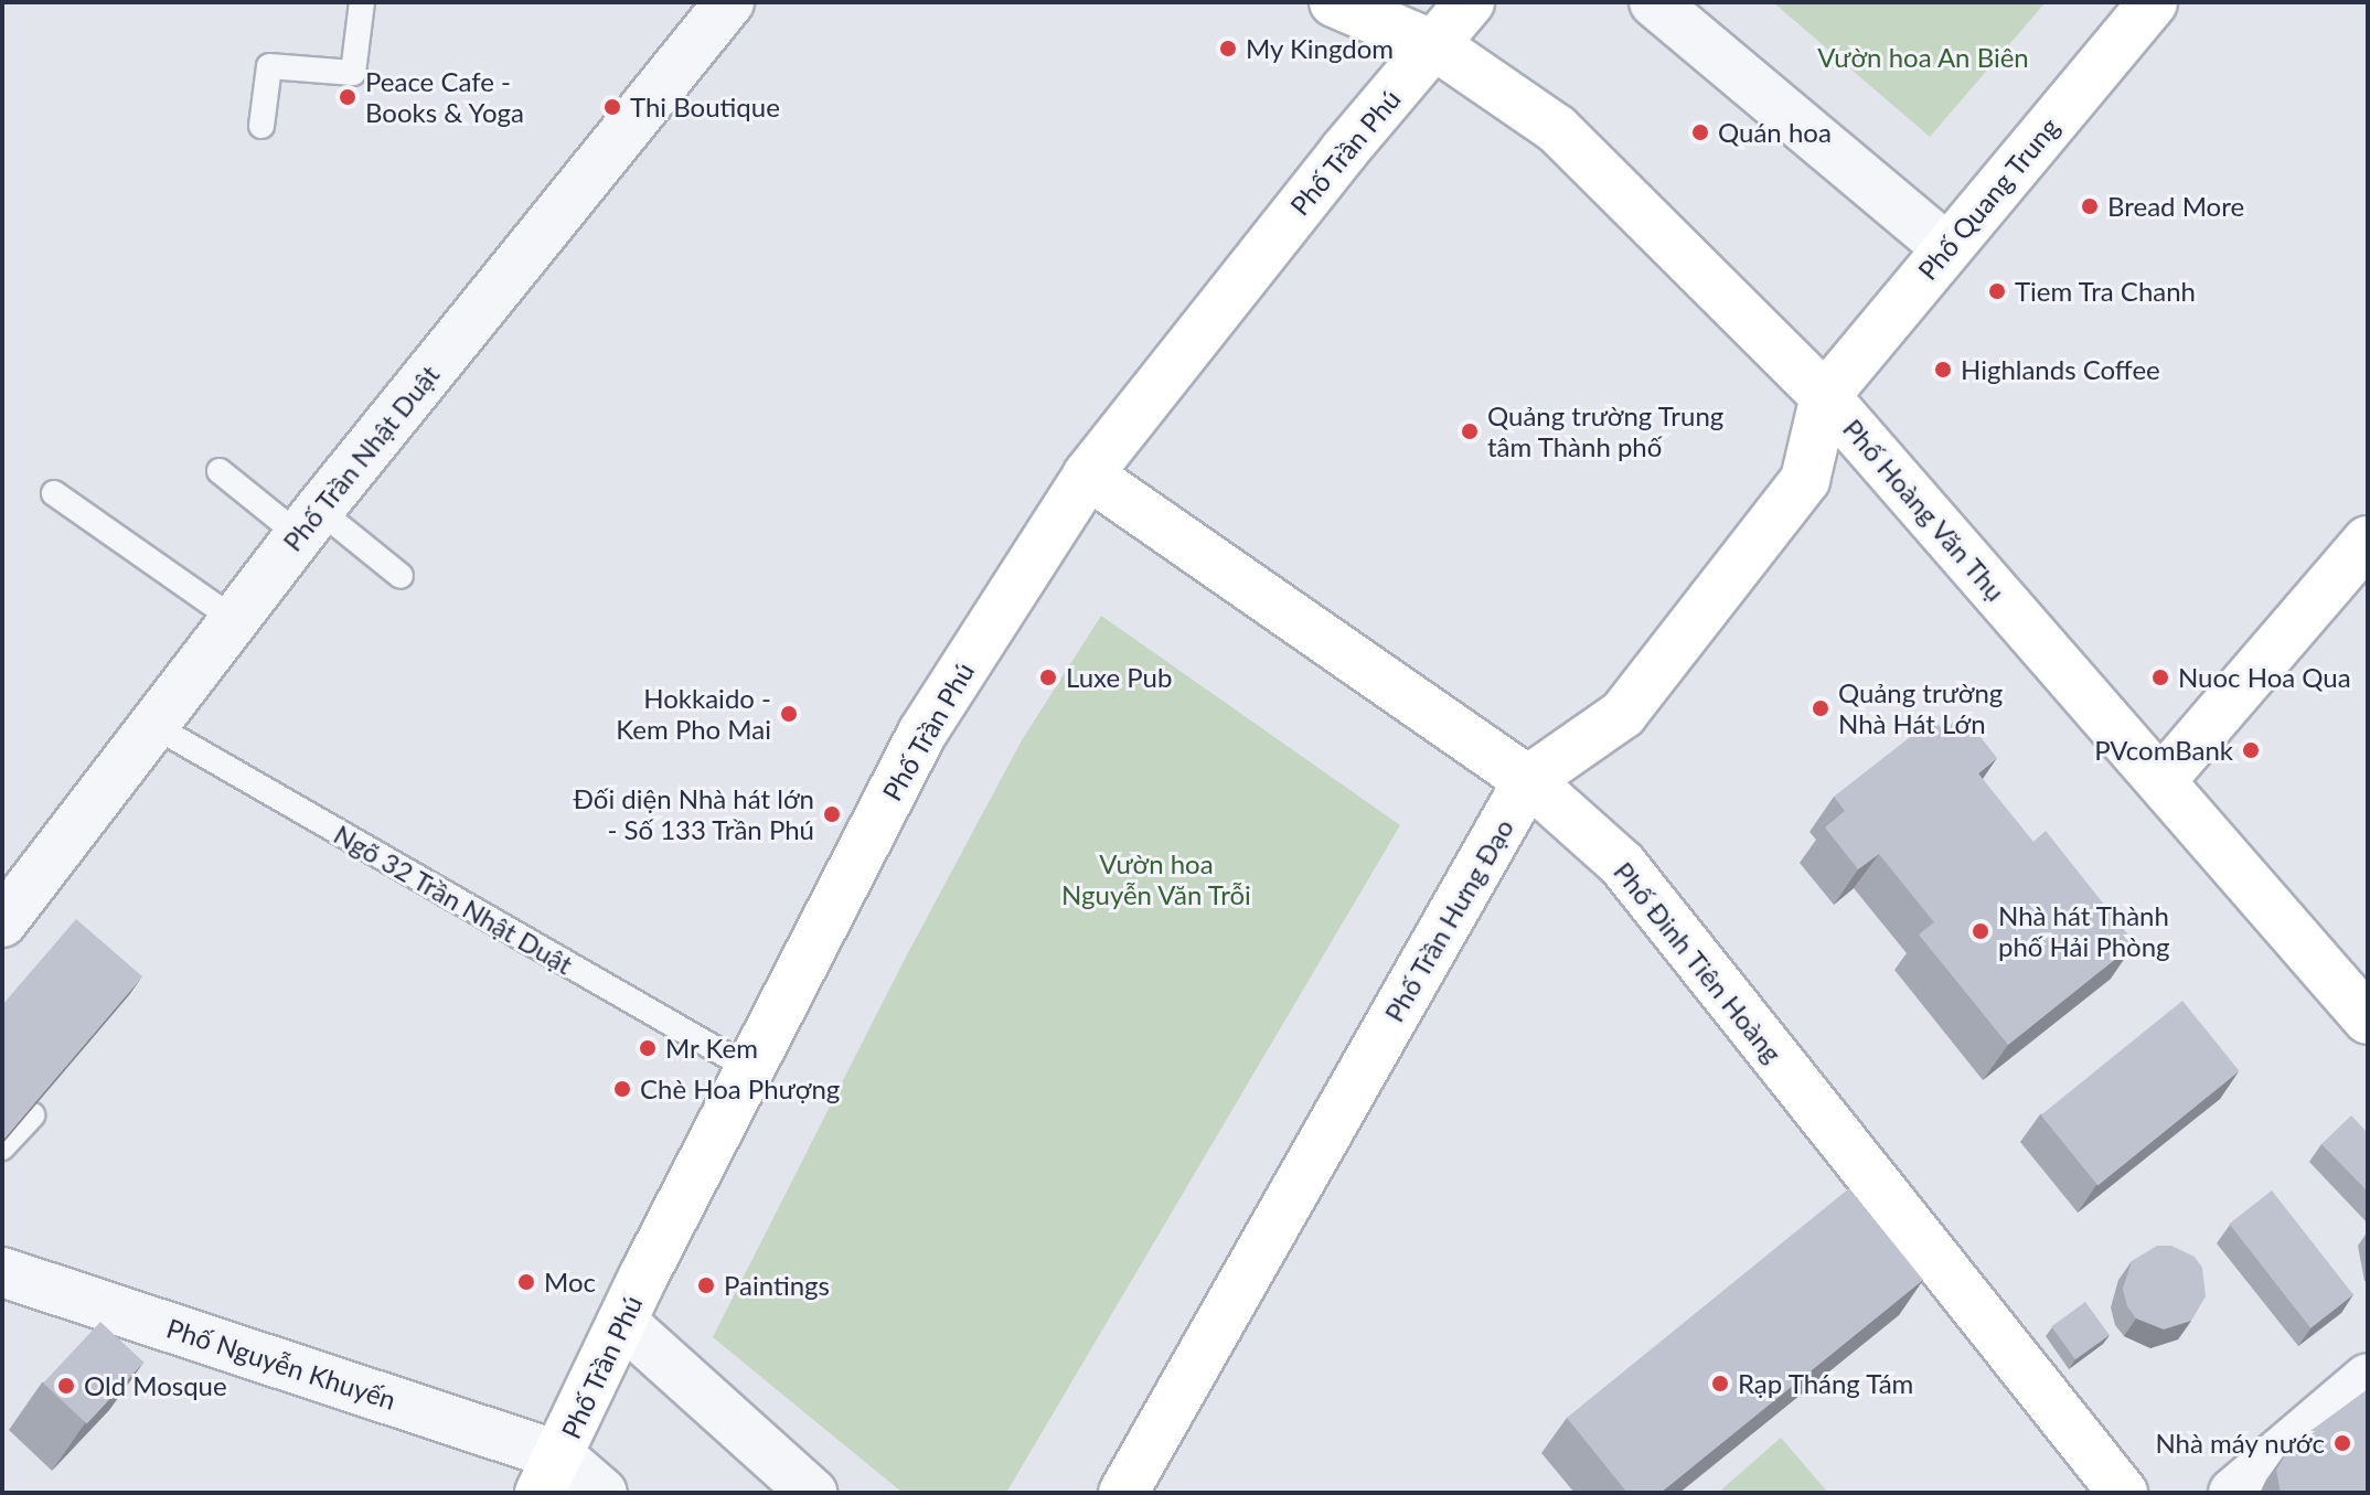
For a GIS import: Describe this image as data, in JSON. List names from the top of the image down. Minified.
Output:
{"streets":{"main road":["Phố Trần Phú","Phố Quang Trung","Phố Hoàng Văn Thụ","Phố Trần Hưng Đạo","Phố Đinh Tiên Hoàng"],"street":["Phố Trần Nhật Duật","Phố Nguyễn Khuyến"],"lane":["Ngõ 32 Trần Nhật Duật"]},"crossings":[["Phố Trần Phú","Phố Hoàng Văn Thụ"],["Phố Trần Phú","Ngõ 32 Trần Nhật Duật"],["Phố Trần Phú","Phố Đinh Tiên Hoàng"],["Phố Trần Phú","Phố Nguyễn Khuyến"],["Phố Quang Trung","Phố Hoàng Văn Thụ"],["Phố Quang Trung","Phố Trần Hưng Đạo"],["Phố Trần Nhật Duật","Ngõ 32 Trần Nhật Duật"],["Phố Hoàng Văn Thụ","Phố Trần Hưng Đạo"],["Phố Trần Hưng Đạo","Phố Đinh Tiên Hoàng"]],"parks":["Vườn hoa An Biên","Vườn hoa Nguyễn Văn Trỗi"],"places":["My Kingdom","Peace Cafe - Books & Yoga","Thi Boutique","Quán hoa","Bread More","Tiem Tra Chanh","Highlands Coffee","Quảng trường Trung tâm Thành phố","Luxe Pub","Nuoc Hoa Qua","Quảng trường Nhà Hát Lớn","Hokkaido - Kem Pho Mai","PVcomBank","Đối diện Nhà hát lớn - Số 133 Trần Phú","Nhà hát Thành phố Hải Phòng","Mr Kem","Chè Hoa Phượng","Moc","Paintings","Rạp Tháng Tám","Old Mosque","Nhà máy nước"]}
